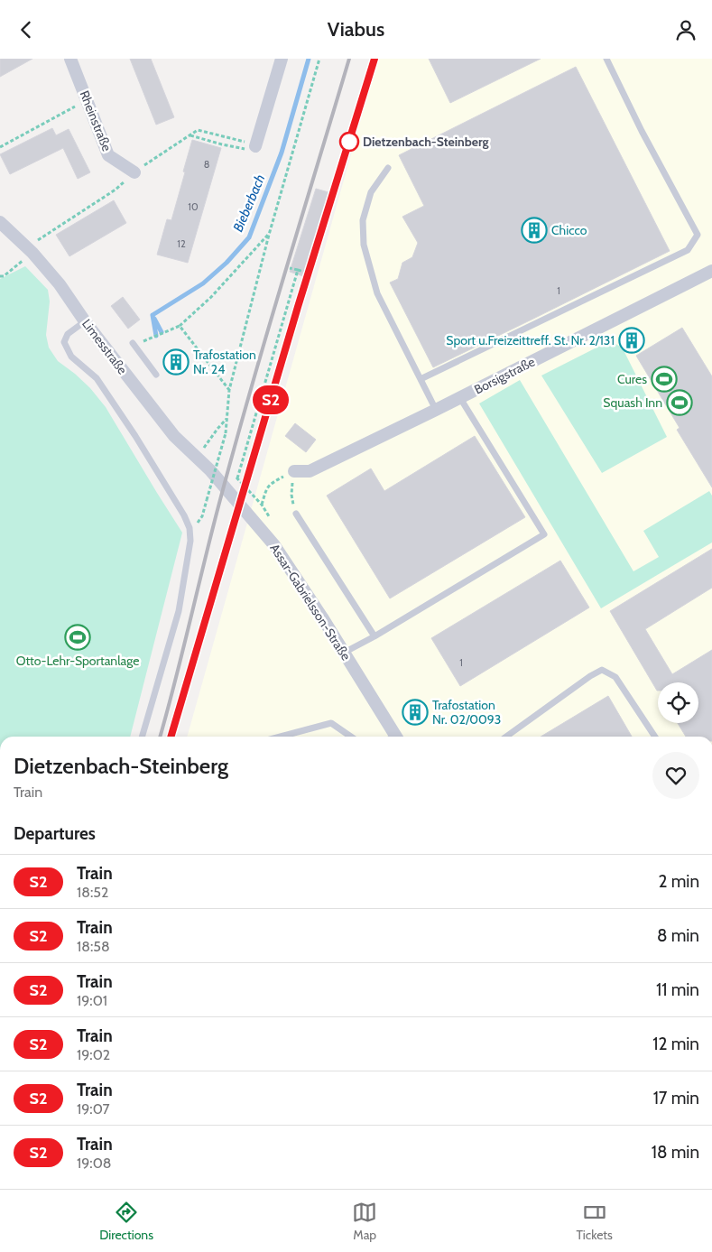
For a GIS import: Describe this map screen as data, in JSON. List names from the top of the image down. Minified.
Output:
{"streets":{"street":["Rheinstraße","Limesstraße","Borsigstraße","Assar-Gabrielsson-Straße"]},"crossings":[["Limesstraße","Assar-Gabrielsson-Straße"]],"water":["Bieberbach"],"places":{"other":["Dietzenbach-Steinberg"],"building":["Chicco","Sport u.Freizeittreff. St. Nr. 2/131","Trafostation Nr. 24","Trafostation Nr. 02/0093"],"sports":["Cures","Squash Inn","Otto-Lehr-Sportanlage"]},"house_numbers":["8","10","12","1","1"],"page":{"header":"Viabus","on_map":"S2","heading":[["Dietzenbach-Steinberg","Train"],"Departures"],"list":[{"mark":"S2","name":"Train","note":"18:52","value":"2 min"},{"mark":"S2","name":"Train","note":"18:58","value":"8 min"},{"mark":"S2","name":"Train","note":"19:01","value":"11 min"},{"mark":"S2","name":"Train","note":"19:02","value":"12 min"},{"mark":"S2","name":"Train","note":"19:07","value":"17 min"},{"mark":"S2","name":"Train","note":"19:08","value":"18 min"}],"tabs":["Directions","Map","Tickets"]}}
